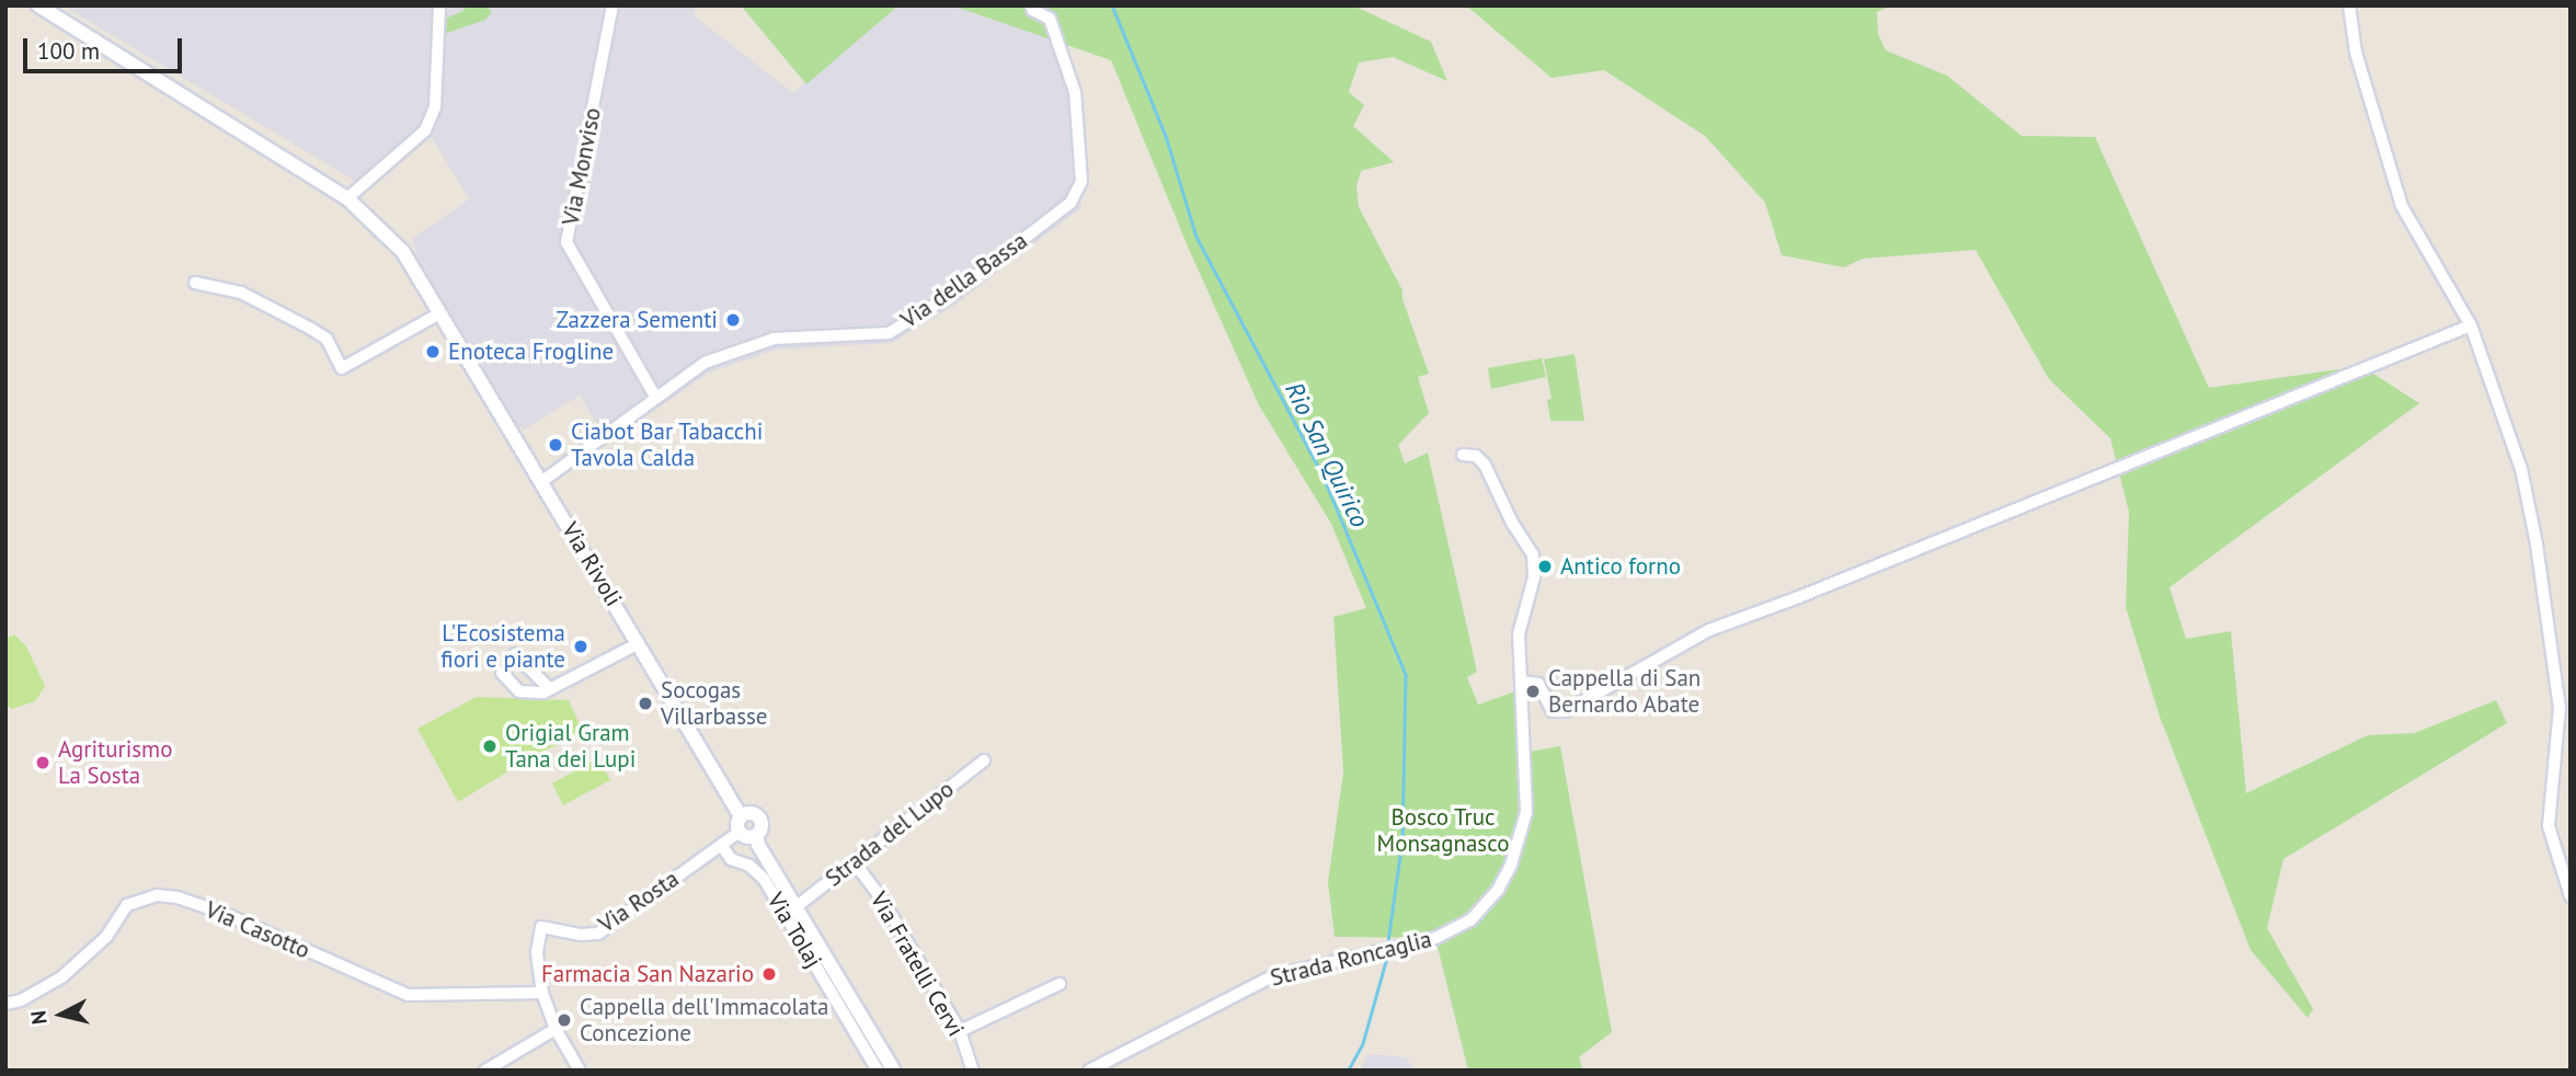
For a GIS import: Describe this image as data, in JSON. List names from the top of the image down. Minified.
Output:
{"streets":{"street":["Via Monviso","Via della Bassa","Via Rivoli","Strada del Lupo","Via Rosta","Via Casotto","Via Tolaj","Strada Roncaglia","Via Fratelli Cervi"]},"crossings":[["Via Monviso","Via della Bassa"],["Via della Bassa","Via Rivoli"],["Via Rivoli","Strada del Lupo"],["Via Rivoli","Via Rosta"],["Strada del Lupo","Via Fratelli Cervi"],["Via Rosta","Via Casotto"],["Via Rosta","Via Tolaj"]],"water":["Rio San Quirico"],"parks":["Bosco Truc Monsagnasco"],"places":["Zazzera Sementi","Enoteca Frogline","Ciabot Bar Tabacchi Tavola Calda","Antico forno","L'Ecosistema fiori e piante","Cappella di San Bernardo Abate","Socogas Villarbasse","Origial Gram Tana dei Lupi","Agriturismo La Sosta","Farmacia San Nazario","Cappella dell'Immacolata Concezione"],"scale_bar":"100 m","north":"left"}
